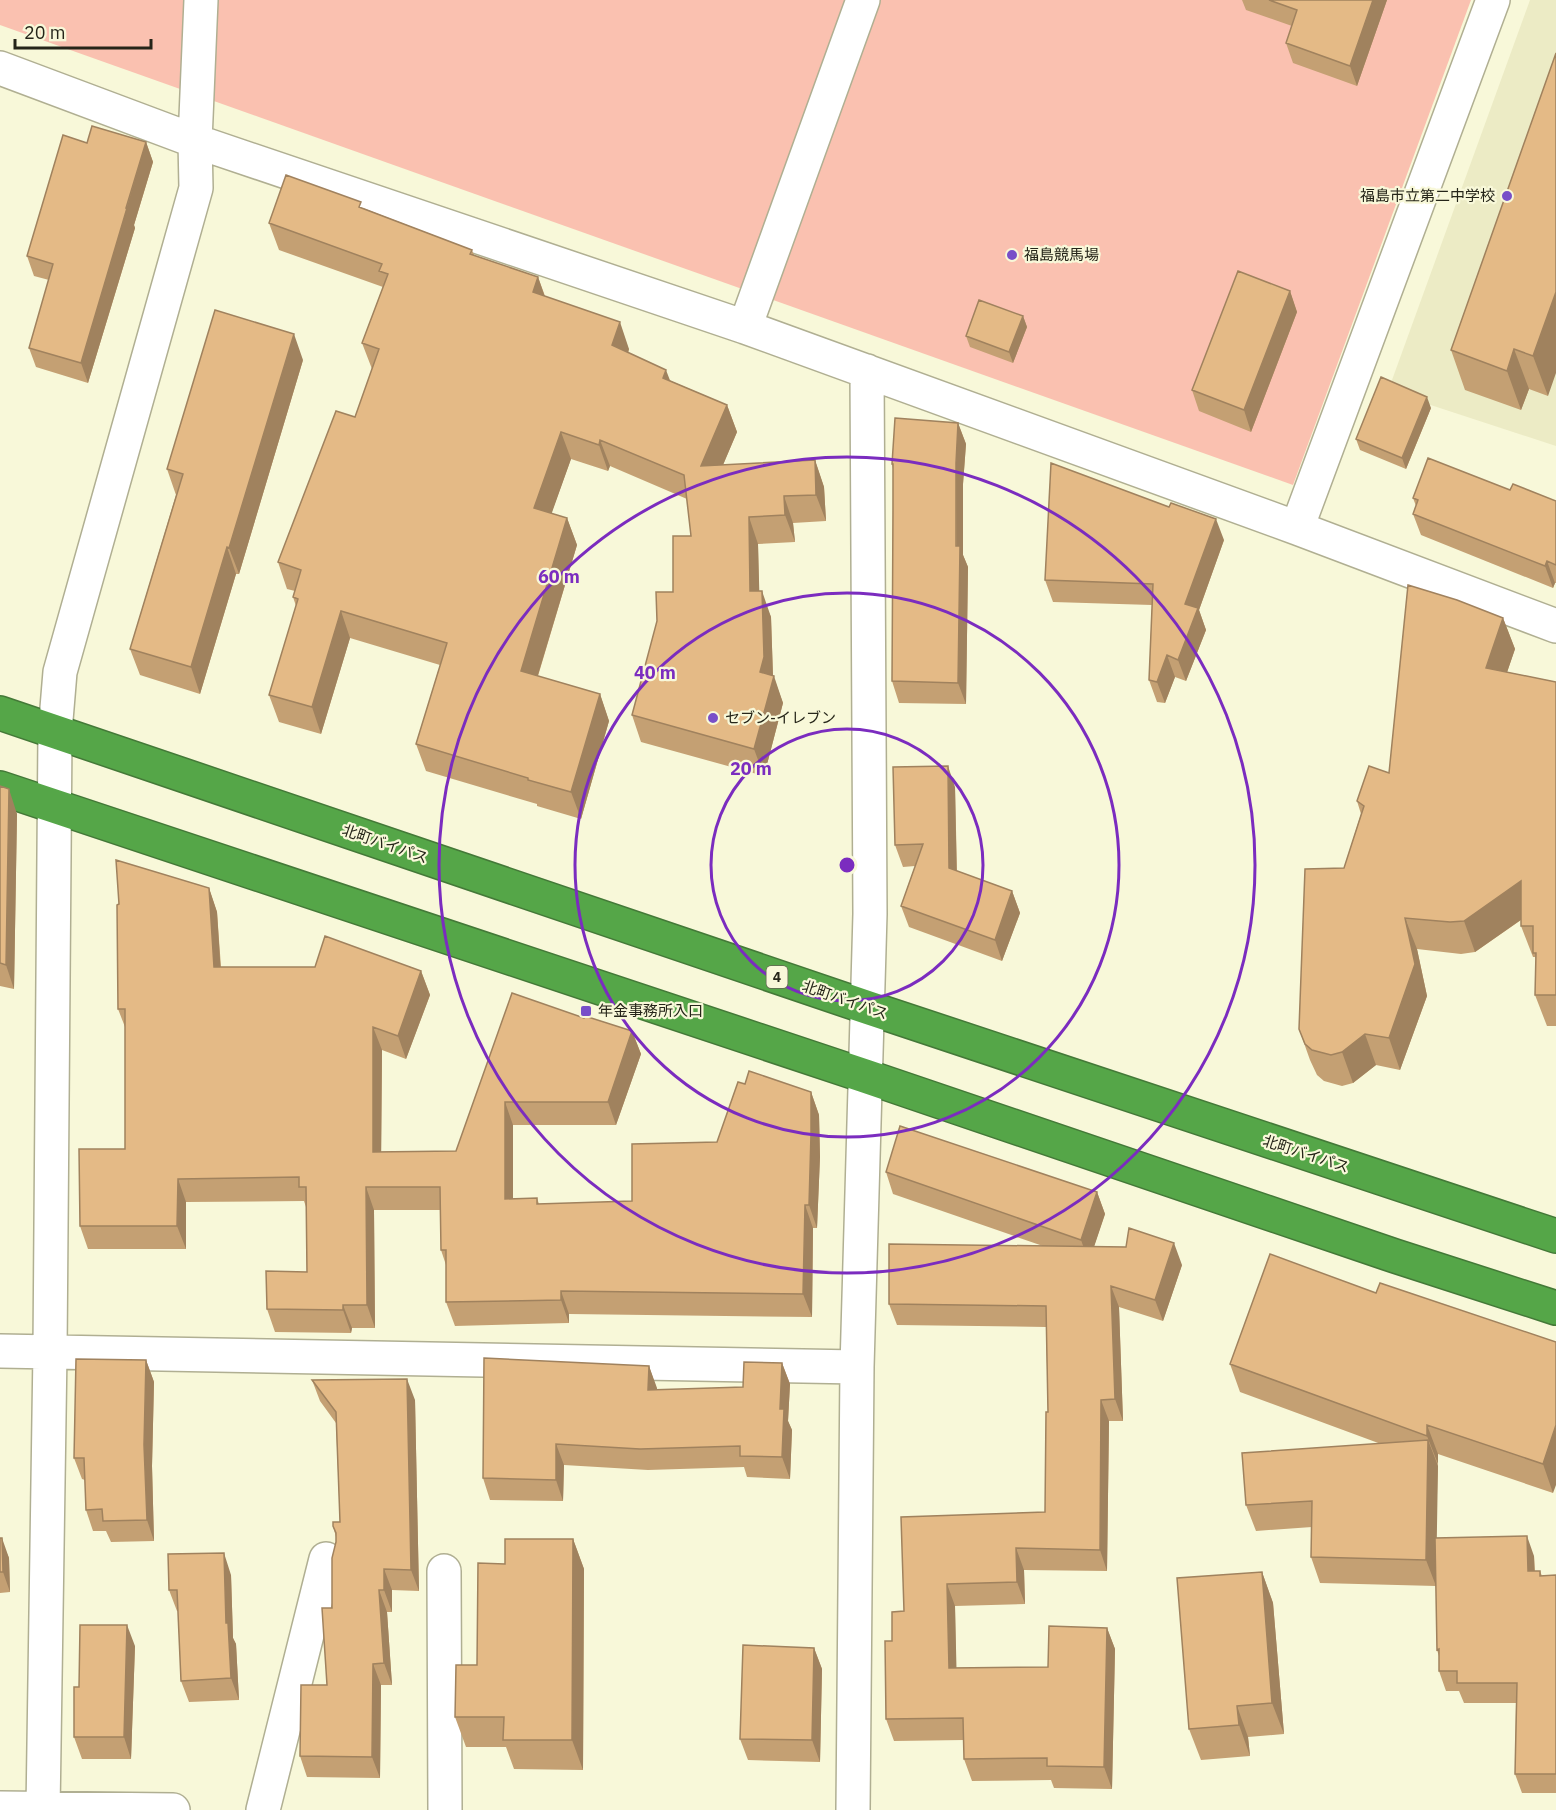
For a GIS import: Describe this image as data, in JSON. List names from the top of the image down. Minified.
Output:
{"streets":{"highway":["北町バイパス","4"]},"places":{"other":["福島市立第二中学校","福島競馬場","セブン-イレブン"],"transit":["年金事務所入口"]},"scale_bar":"20 m","rings":["60 m","40 m","20 m"]}
